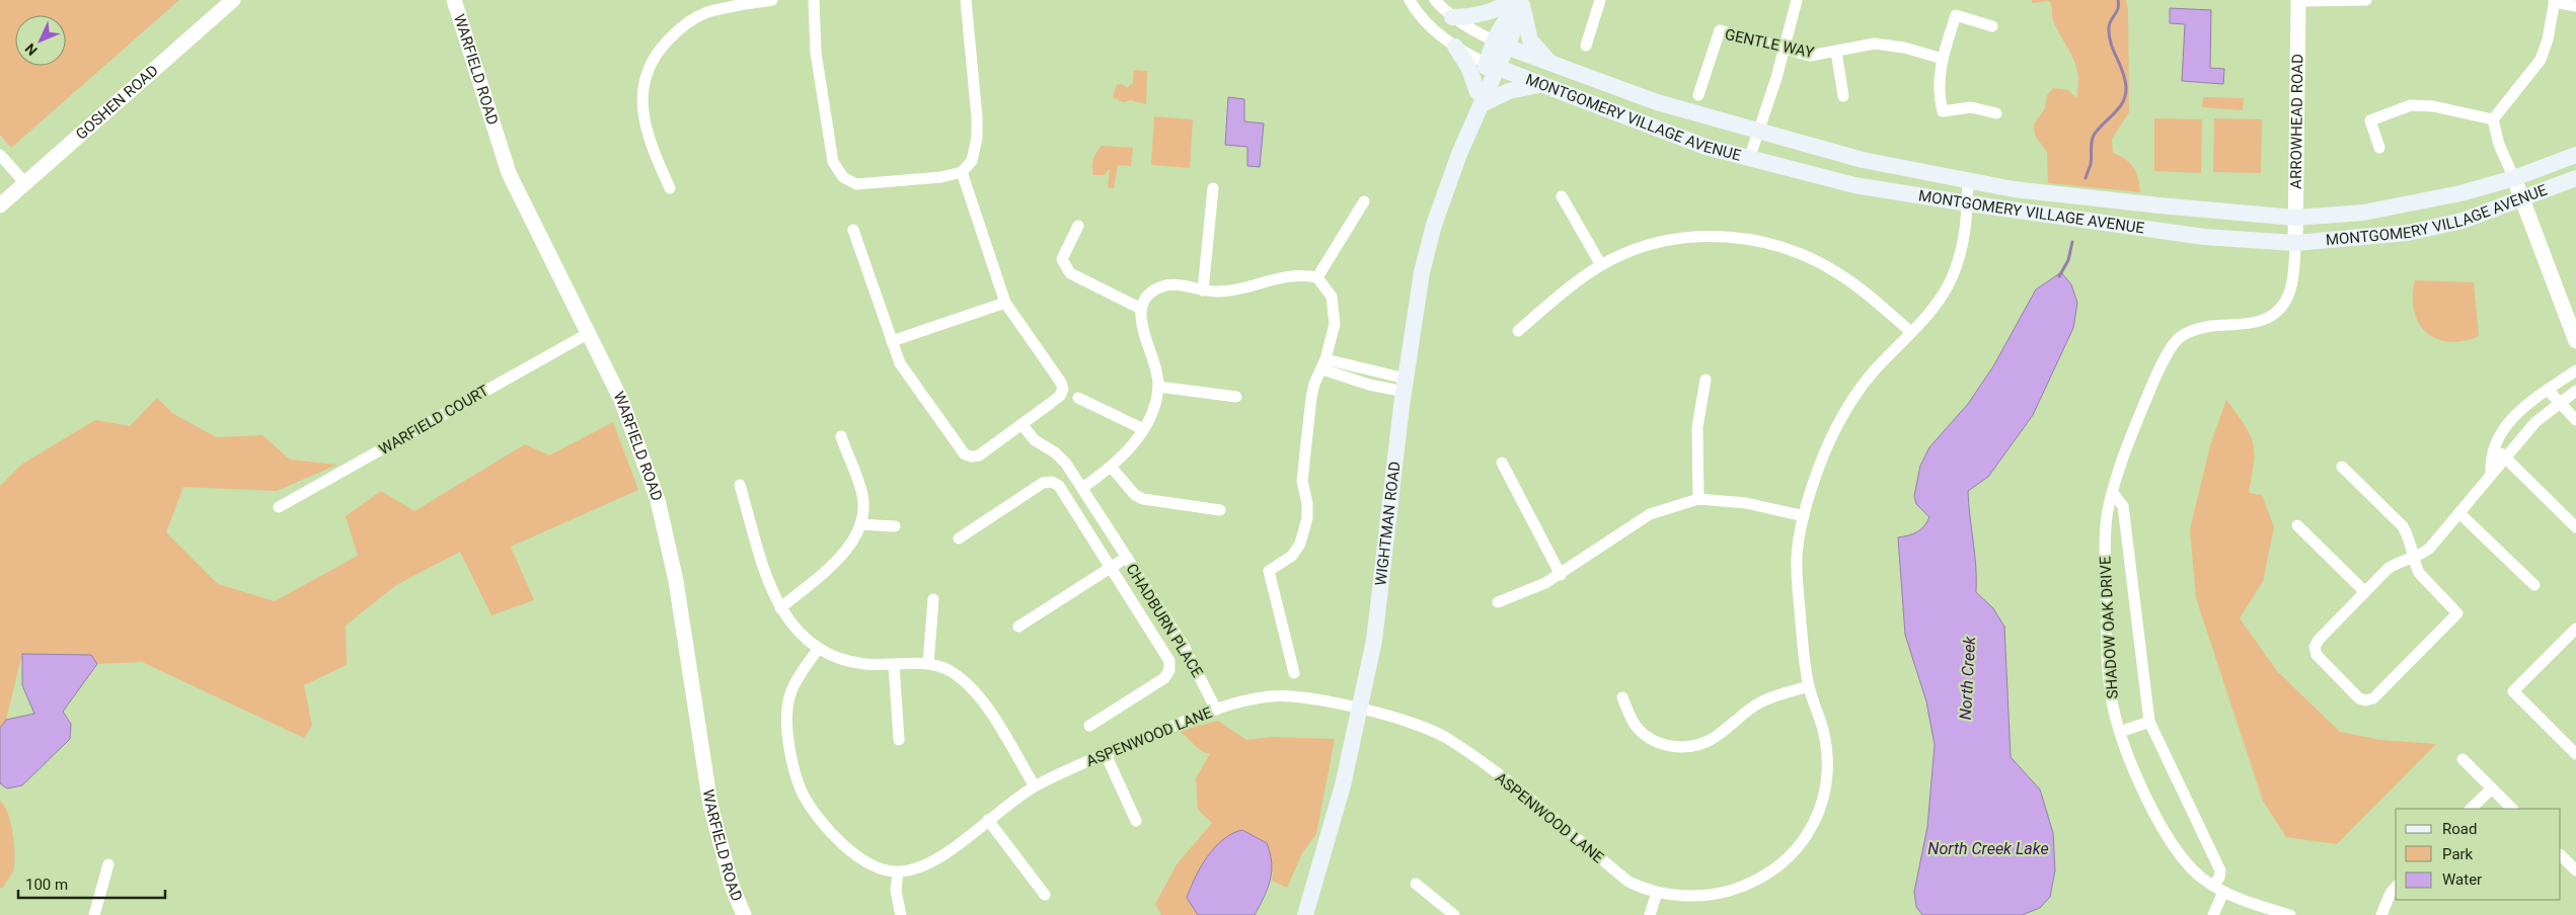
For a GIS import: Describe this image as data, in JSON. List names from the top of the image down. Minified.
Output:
{"streets":{"main road":["MONTGOMERY VILLAGE AVENUE","WIGHTMAN ROAD"],"street":["GENTLE WAY","WARFIELD ROAD","GOSHEN ROAD","ARROWHEAD ROAD","WARFIELD COURT","CHADBURN PLACE","SHADOW OAK DRIVE","ASPENWOOD LANE"]},"crossings":[["WARFIELD ROAD","WARFIELD COURT"],["MONTGOMERY VILLAGE AVENUE","ARROWHEAD ROAD"],["MONTGOMERY VILLAGE AVENUE","WIGHTMAN ROAD"],["MONTGOMERY VILLAGE AVENUE","SHADOW OAK DRIVE"],["MONTGOMERY VILLAGE AVENUE","ASPENWOOD LANE"],["ARROWHEAD ROAD","SHADOW OAK DRIVE"],["WIGHTMAN ROAD","ASPENWOOD LANE"],["CHADBURN PLACE","ASPENWOOD LANE"]],"water":["North Creek","North Creek Lake"],"legend":["Road","Park","Water"],"scale_bar":"100 m","north":"bottom left"}
